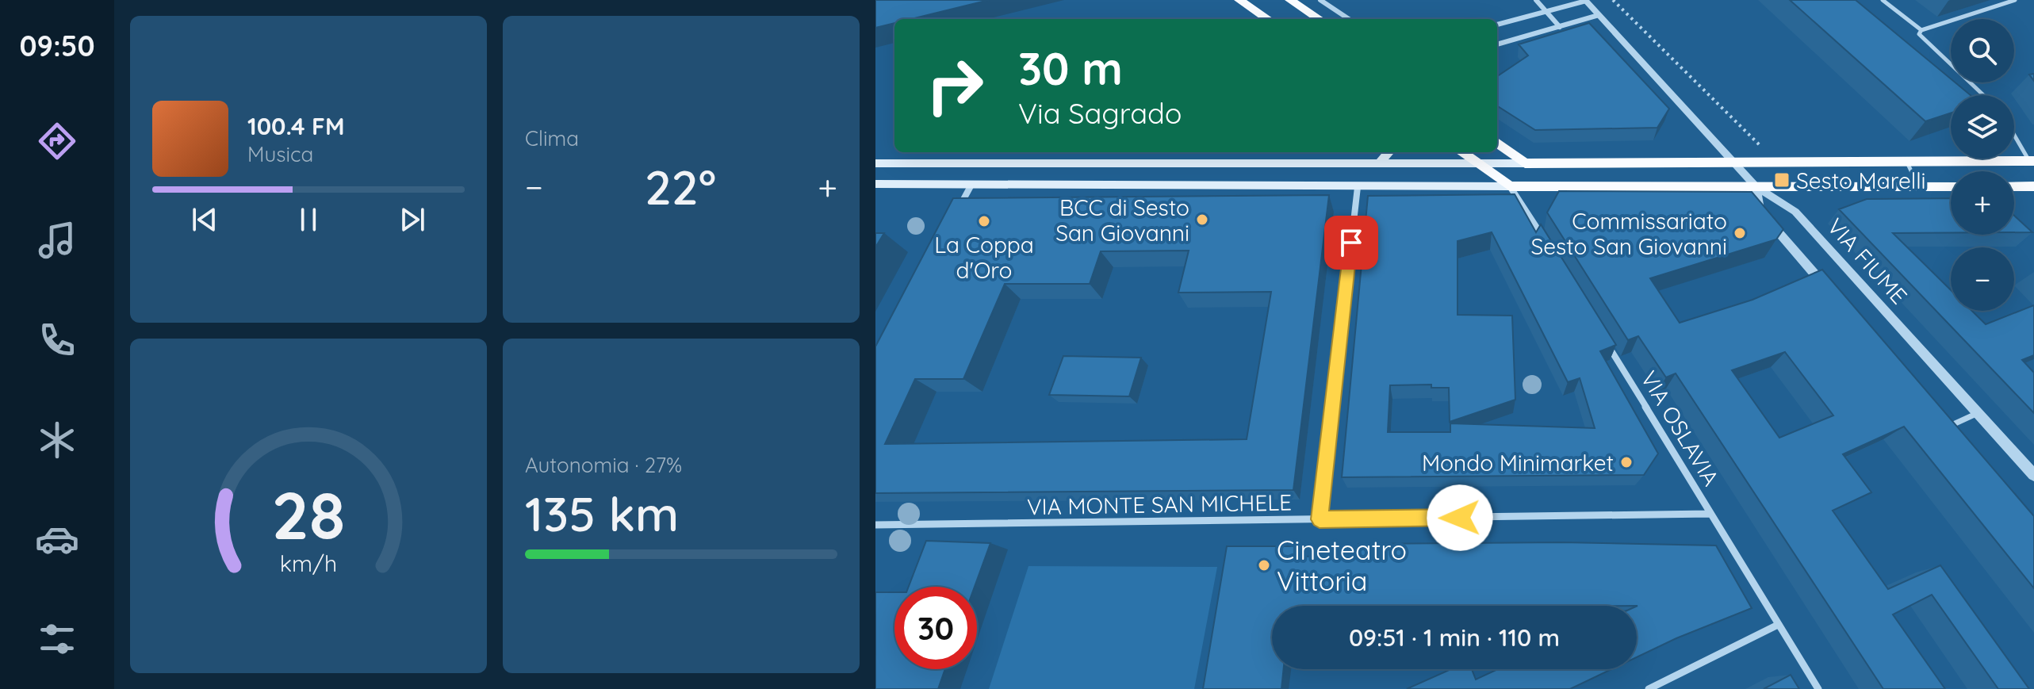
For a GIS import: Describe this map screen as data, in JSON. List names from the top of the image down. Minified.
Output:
{"streets":{"street":["VIA FIUME","VIA OSLAVIA","VIA MONTE SAN MICHELE"]},"crossings":[["VIA OSLAVIA","VIA MONTE SAN MICHELE"]],"places":{"transit":["Sesto Marelli"],"other":["BCC di Sesto San Giovanni","La Coppa d'Oro","Commissariato Sesto San Giovanni","Mondo Minimarket","Cineteatro Vittoria"]},"page":{"tabs":"09:50","tile":["Clima",["Autonomia · 27%","135 km"]],"map_buttons":["+","−"],"turn":["30 m","Via Sagrado"],"song":["100.4 FM","Musica"],"heat":["−","22°","+"],"limit":"30","trip":"09:51 · 1 min · 110 m","gauge":["28","km/h"]}}
